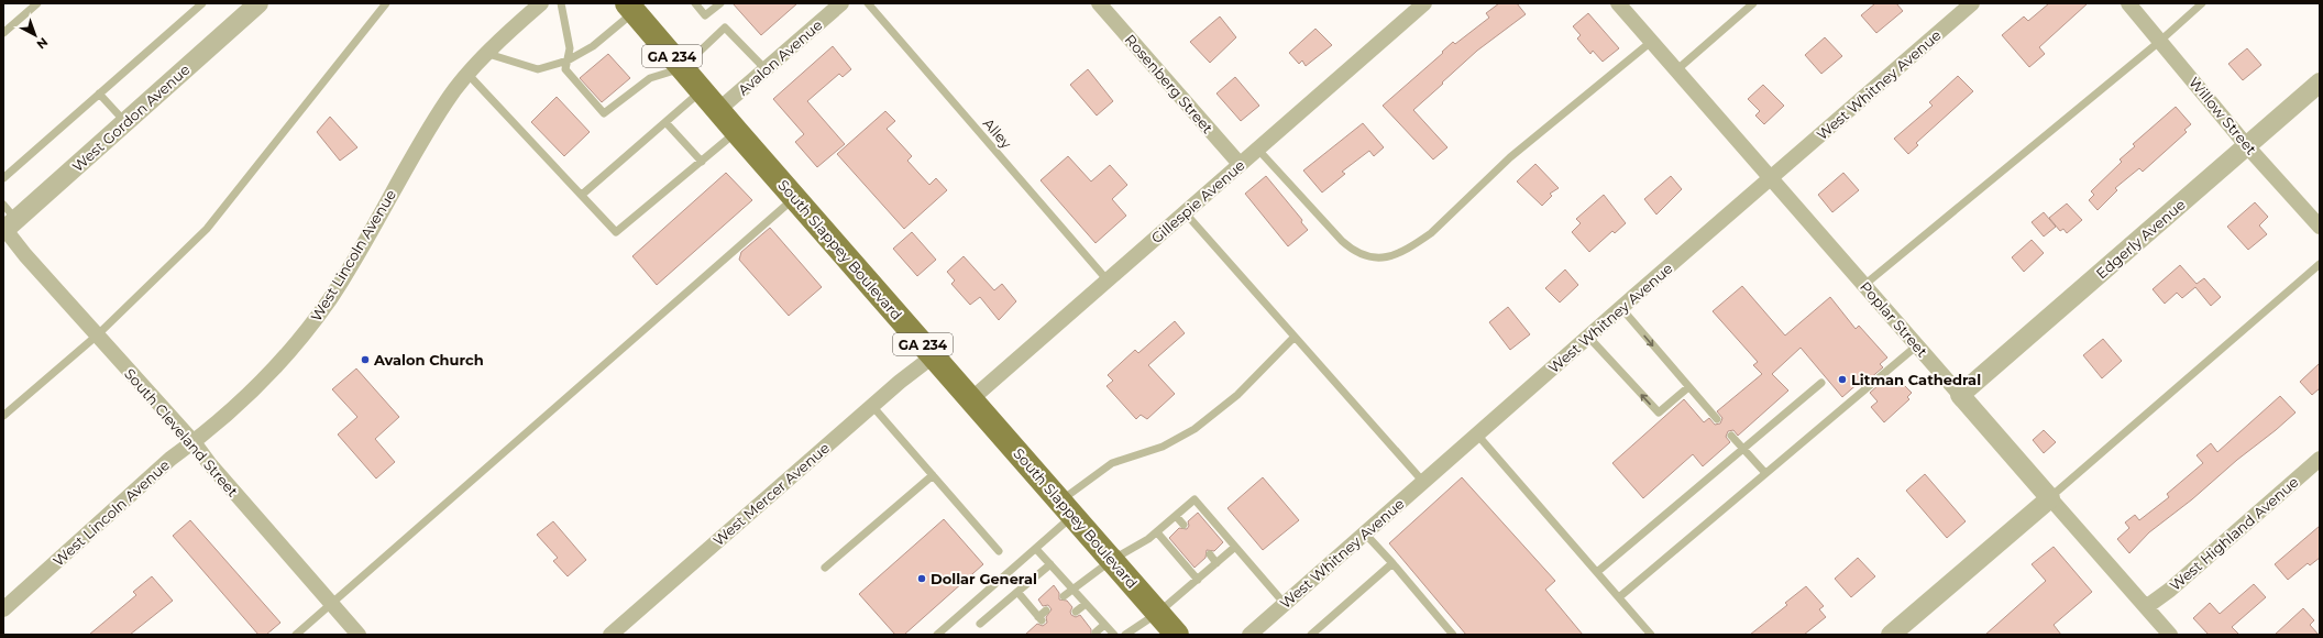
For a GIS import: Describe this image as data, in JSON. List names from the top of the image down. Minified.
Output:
{"streets":{"main road":["GA 234","South Slappey Boulevard"],"street":["Avalon Avenue","Rosenberg Street","West Whitney Avenue","Willow Street","West Gordon Avenue","Gillespie Avenue","Edgerly Avenue","West Lincoln Avenue","Poplar Street","South Cleveland Street","West Mercer Avenue","West Highland Avenue"],"lane":["Alley"]},"crossings":[["Avalon Avenue","South Slappey Boulevard"],["Rosenberg Street","Gillespie Avenue"],["West Whitney Avenue","Poplar Street"],["Willow Street","Edgerly Avenue"],["West Gordon Avenue","South Cleveland Street"],["Alley","Gillespie Avenue"],["Gillespie Avenue","South Slappey Boulevard"],["Edgerly Avenue","Poplar Street"],["South Slappey Boulevard","West Mercer Avenue"],["West Lincoln Avenue","South Cleveland Street"],["Poplar Street","West Highland Avenue"]],"places":["Avalon Church","Litman Cathedral","Dollar General"],"north":"bottom right"}
